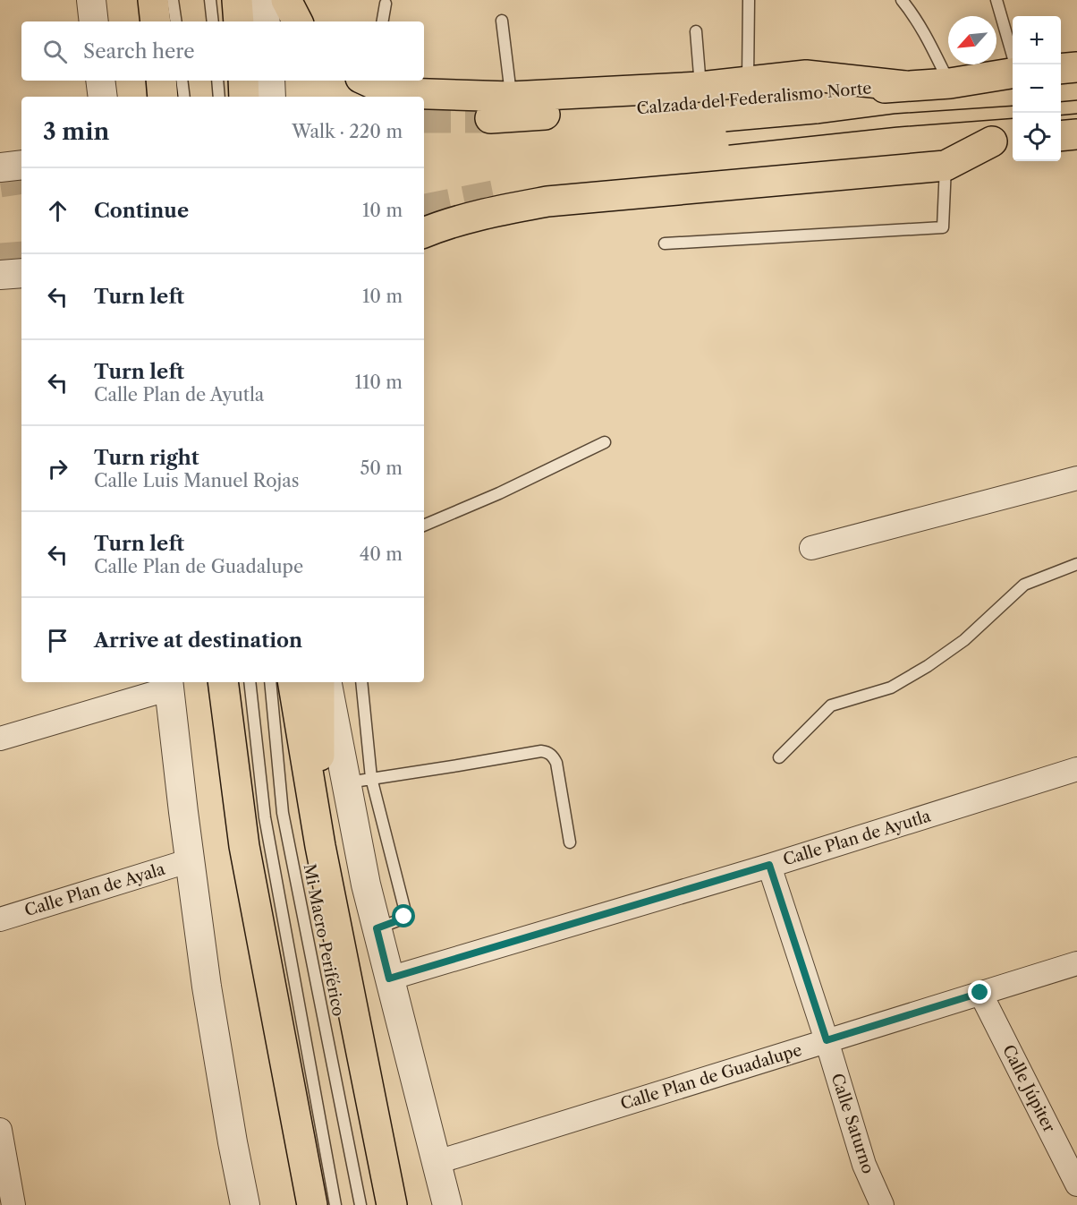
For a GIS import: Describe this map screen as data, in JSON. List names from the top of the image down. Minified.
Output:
{"streets":{"main road":["Calzada del Federalismo Norte"],"street":["Calle Plan de Ayutla","Calle Plan de Ayala","Calle Plan de Guadalupe","Calle Júpiter","Calle Saturno"],"lane":["Mi Macro Periférico"]},"crossings":[["Calle Plan de Ayutla","Calle Saturno"],["Calle Plan de Guadalupe","Calle Júpiter"],["Calle Plan de Guadalupe","Calle Saturno"]],"north":"bottom left","page":{"map_buttons":["+","−"],"search":"Search here","heading":["3 min","Walk · 220 m"],"list":[["Continue","10 m"],["Turn left","10 m"],["Turn left","Calle Plan de Ayutla","110 m"],["Turn right","Calle Luis Manuel Rojas","50 m"],["Turn left","Calle Plan de Guadalupe","40 m"],"Arrive at destination"]}}
